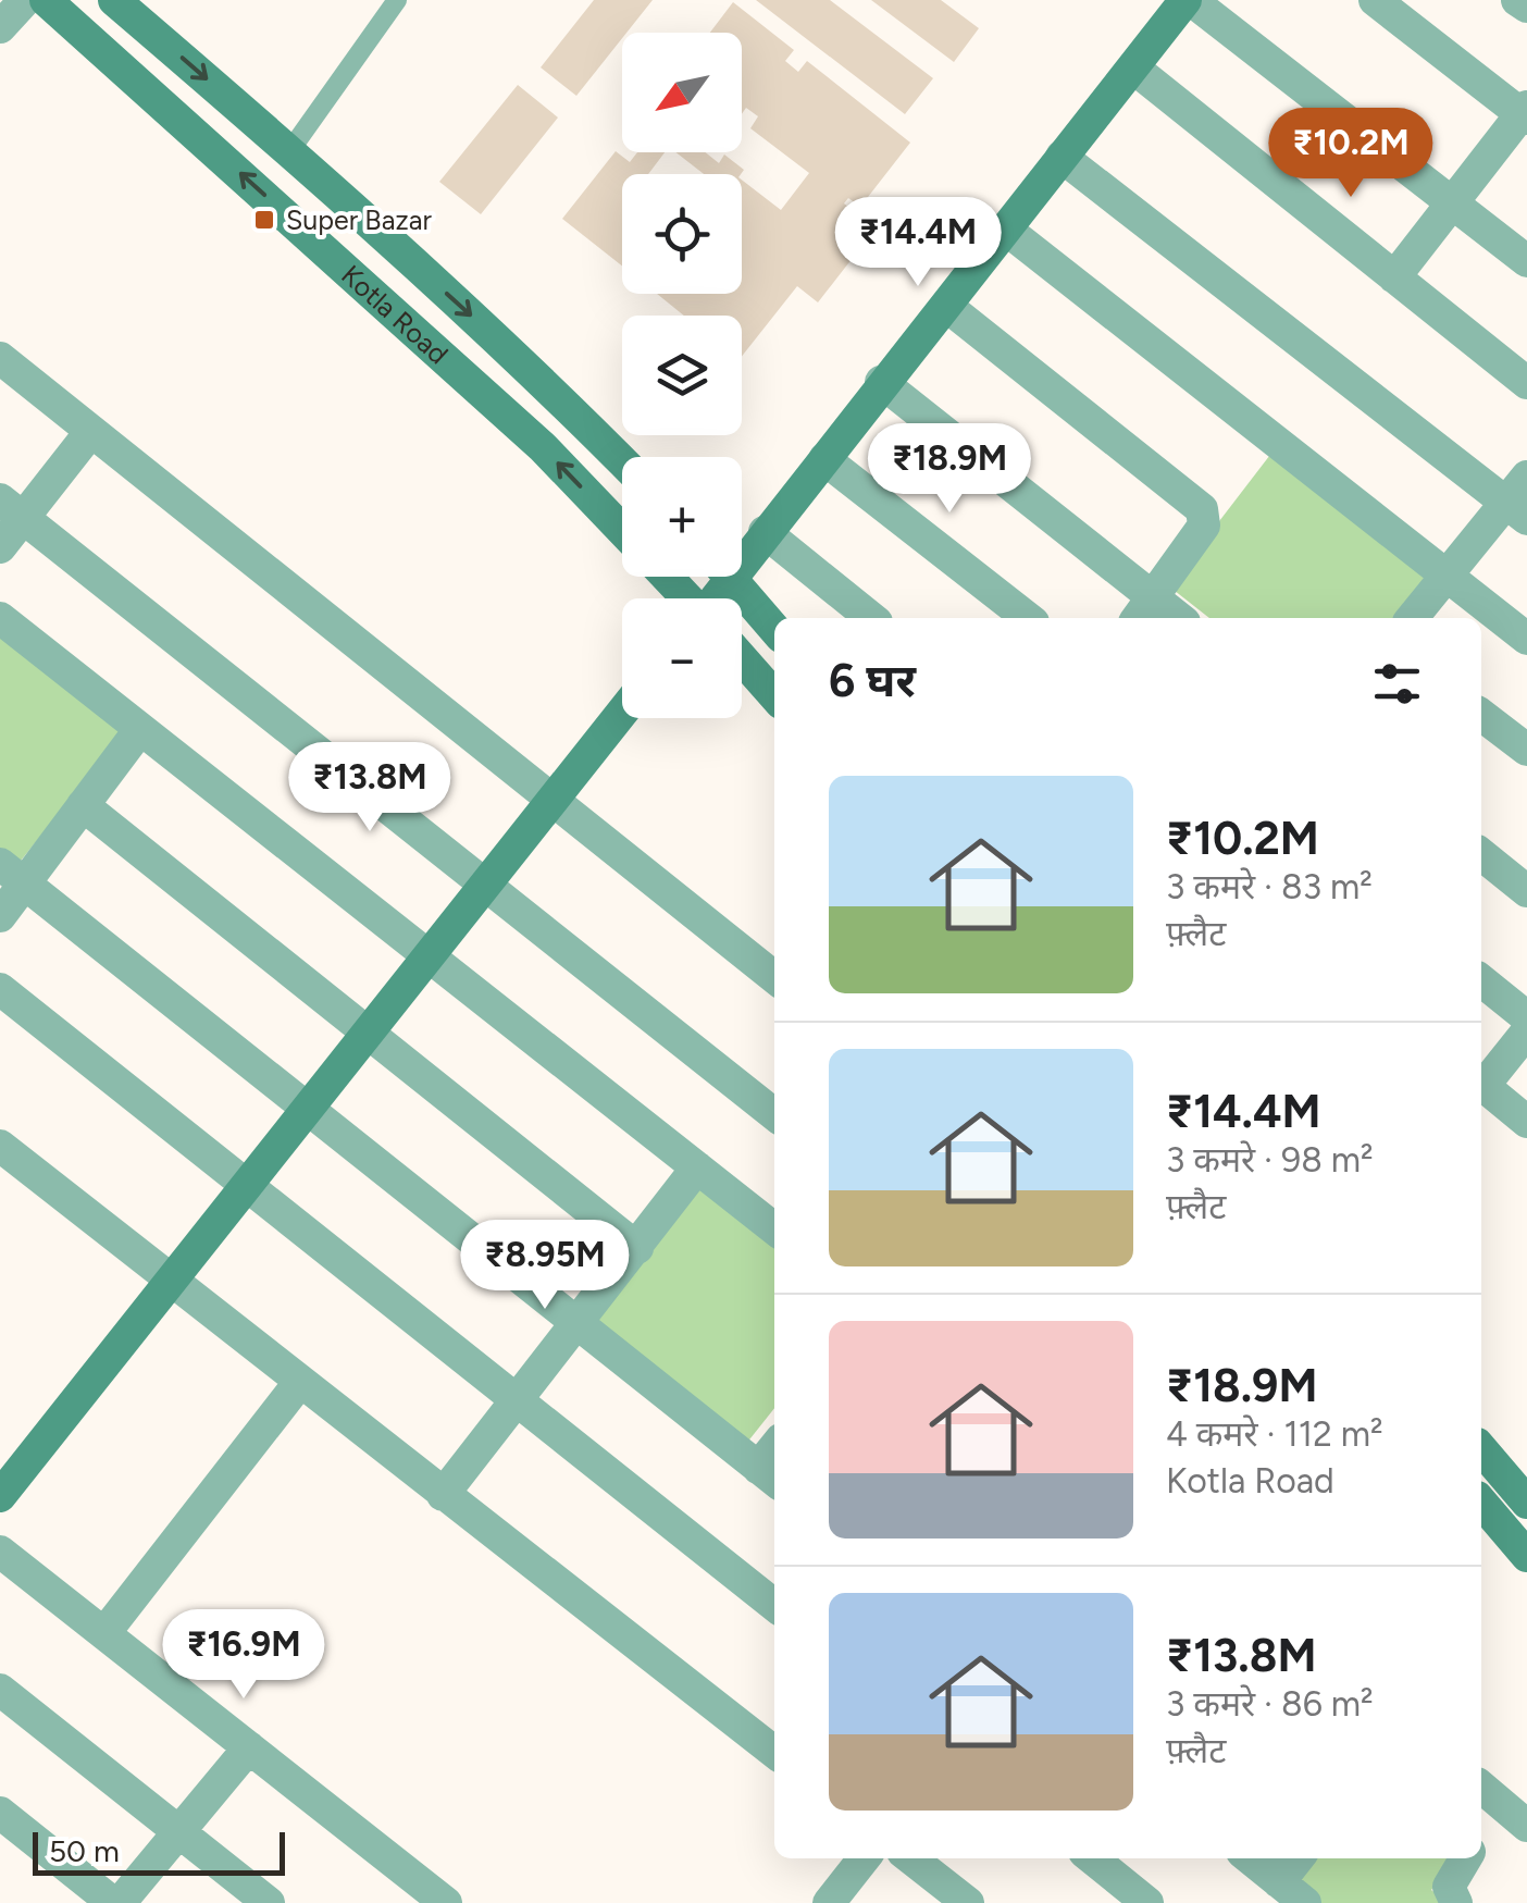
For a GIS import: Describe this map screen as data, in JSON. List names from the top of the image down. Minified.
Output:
{"streets":{"main road":["Kotla Road"]},"places":{"transit":["Super Bazar"]},"scale_bar":"50 m","north":"bottom left","page":{"map_buttons":["+","−"],"price":["₹10.2M","₹14.4M","₹18.9M","₹13.8M","₹8.95M","₹16.9M"],"heading":"6 घर","list":[{"name":"₹10.2M","note":"3 कमरे · 83 m² · फ़्लैट"},{"name":"₹14.4M","note":"3 कमरे · 98 m² · फ़्लैट"},{"name":"₹18.9M","note":"4 कमरे · 112 m² · Kotla Road"},{"name":"₹13.8M","note":"3 कमरे · 86 m² · फ़्लैट"}],"scale":"50 m"}}
